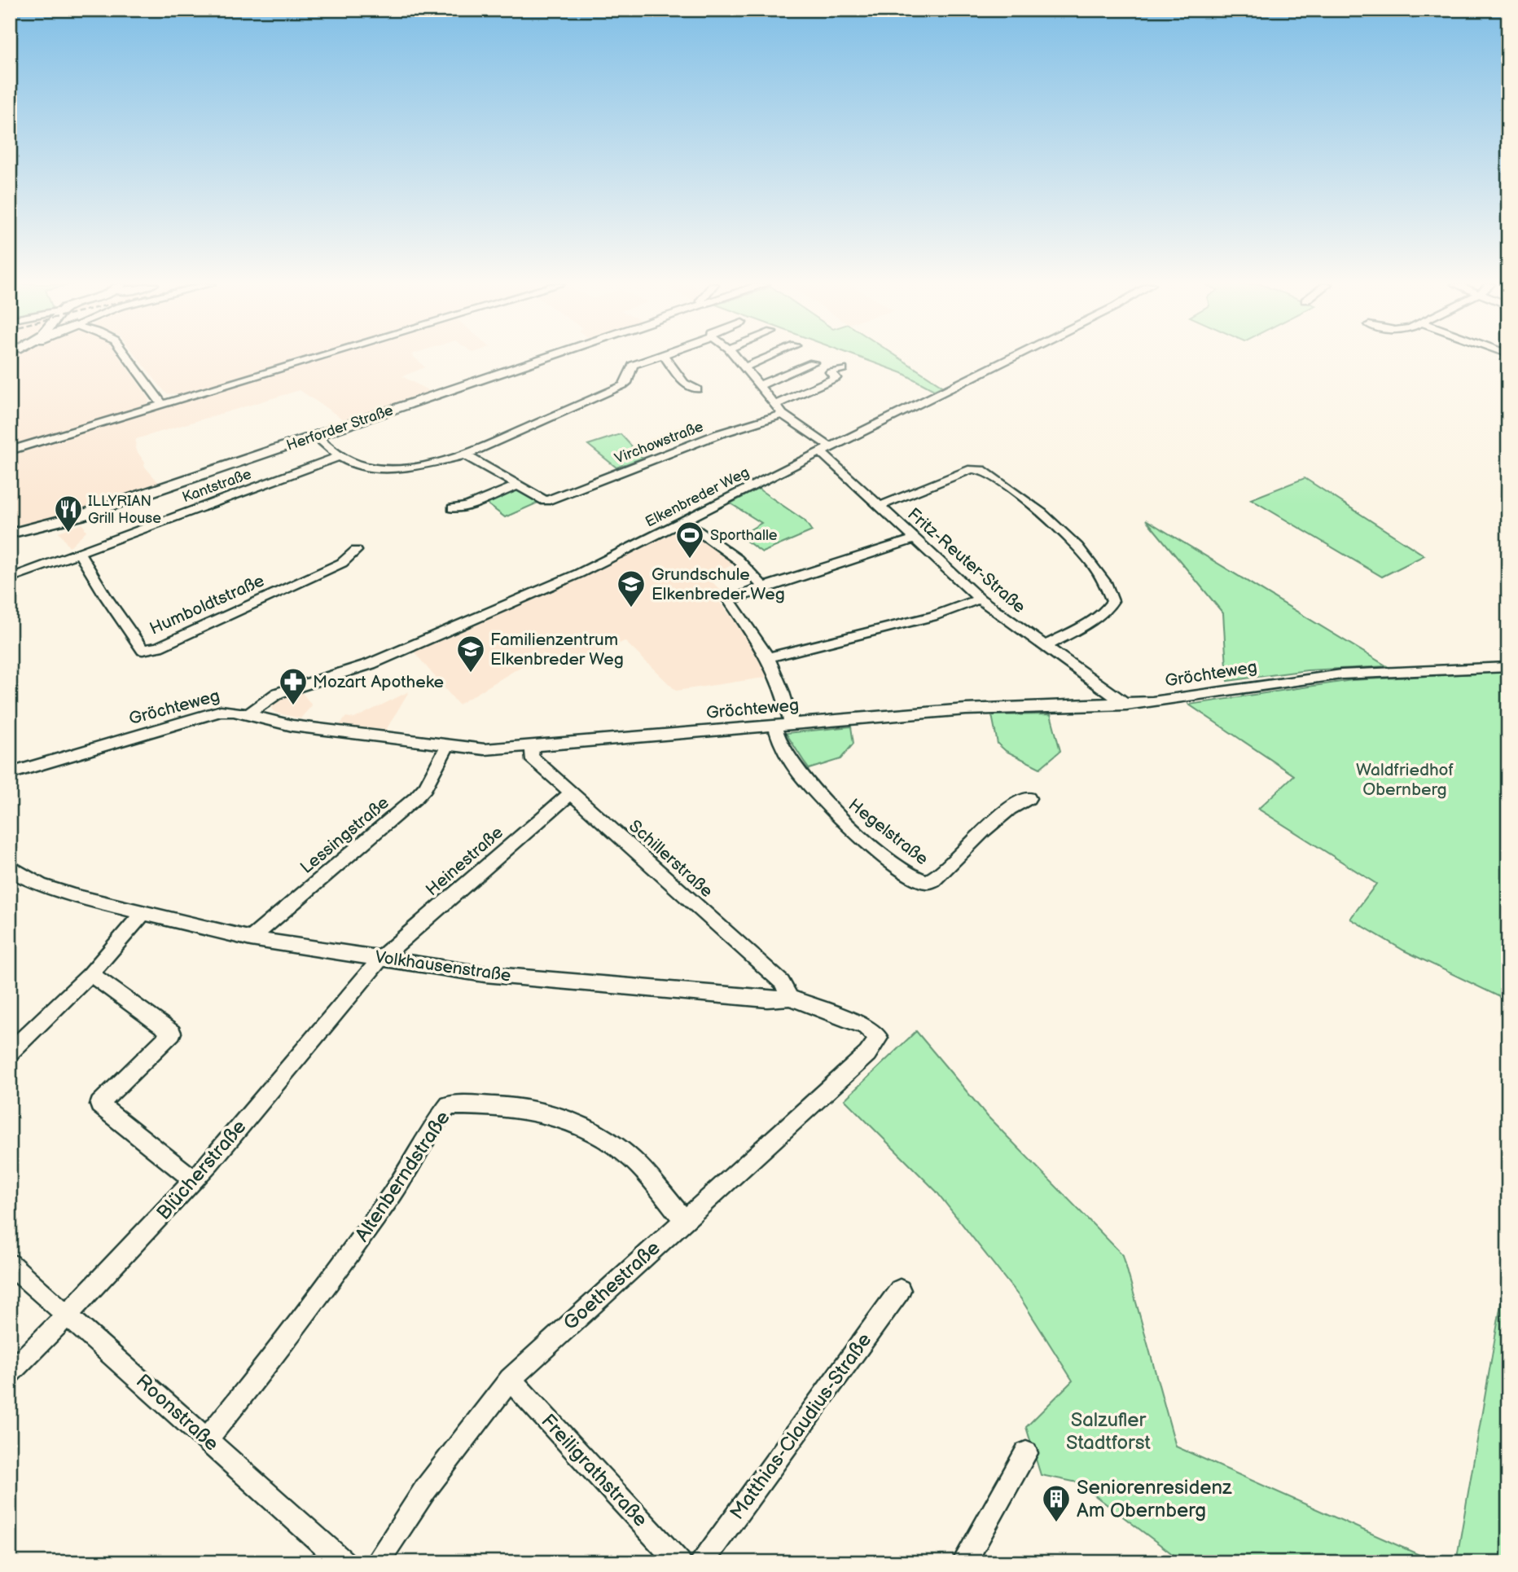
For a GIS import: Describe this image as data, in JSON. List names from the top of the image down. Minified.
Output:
{"streets":{"main road":["Herforder Straße"],"street":["Virchowstraße","Kantstraße","Elkenbreder Weg","Fritz-Reuter-Straße","Humboldtstraße","Gröchteweg","Hegelstraße","Lessingstraße","Schillerstraße","Heinestraße","Volkhausenstraße","Blücherstraße","Altenberndstraße","Goethestraße","Roonstraße","Matthias-Claudius-Straße","Freiligrathstraße"]},"crossings":[["Virchowstraße","Fritz-Reuter-Straße"],["Kantstraße","Humboldtstraße"],["Elkenbreder Weg","Fritz-Reuter-Straße"],["Elkenbreder Weg","Gröchteweg"],["Fritz-Reuter-Straße","Gröchteweg"],["Gröchteweg","Hegelstraße"],["Gröchteweg","Lessingstraße"],["Gröchteweg","Schillerstraße"],["Lessingstraße","Volkhausenstraße"],["Schillerstraße","Heinestraße"],["Schillerstraße","Volkhausenstraße"],["Heinestraße","Volkhausenstraße"],["Heinestraße","Blücherstraße"],["Volkhausenstraße","Blücherstraße"],["Volkhausenstraße","Goethestraße"],["Blücherstraße","Roonstraße"],["Altenberndstraße","Goethestraße"],["Altenberndstraße","Roonstraße"],["Goethestraße","Freiligrathstraße"]],"parks":["Waldfriedhof Obernberg","Salzufler Stadtforst"],"places":{"restaurant":["ILLYRIAN Grill House"],"sports":["Sporthalle"],"school or university":["Grundschule Elkenbreder Weg","Familienzentrum Elkenbreder Weg"],"pharmacy":["Mozart Apotheke"],"building":["Seniorenresidenz Am Obernberg"]}}
